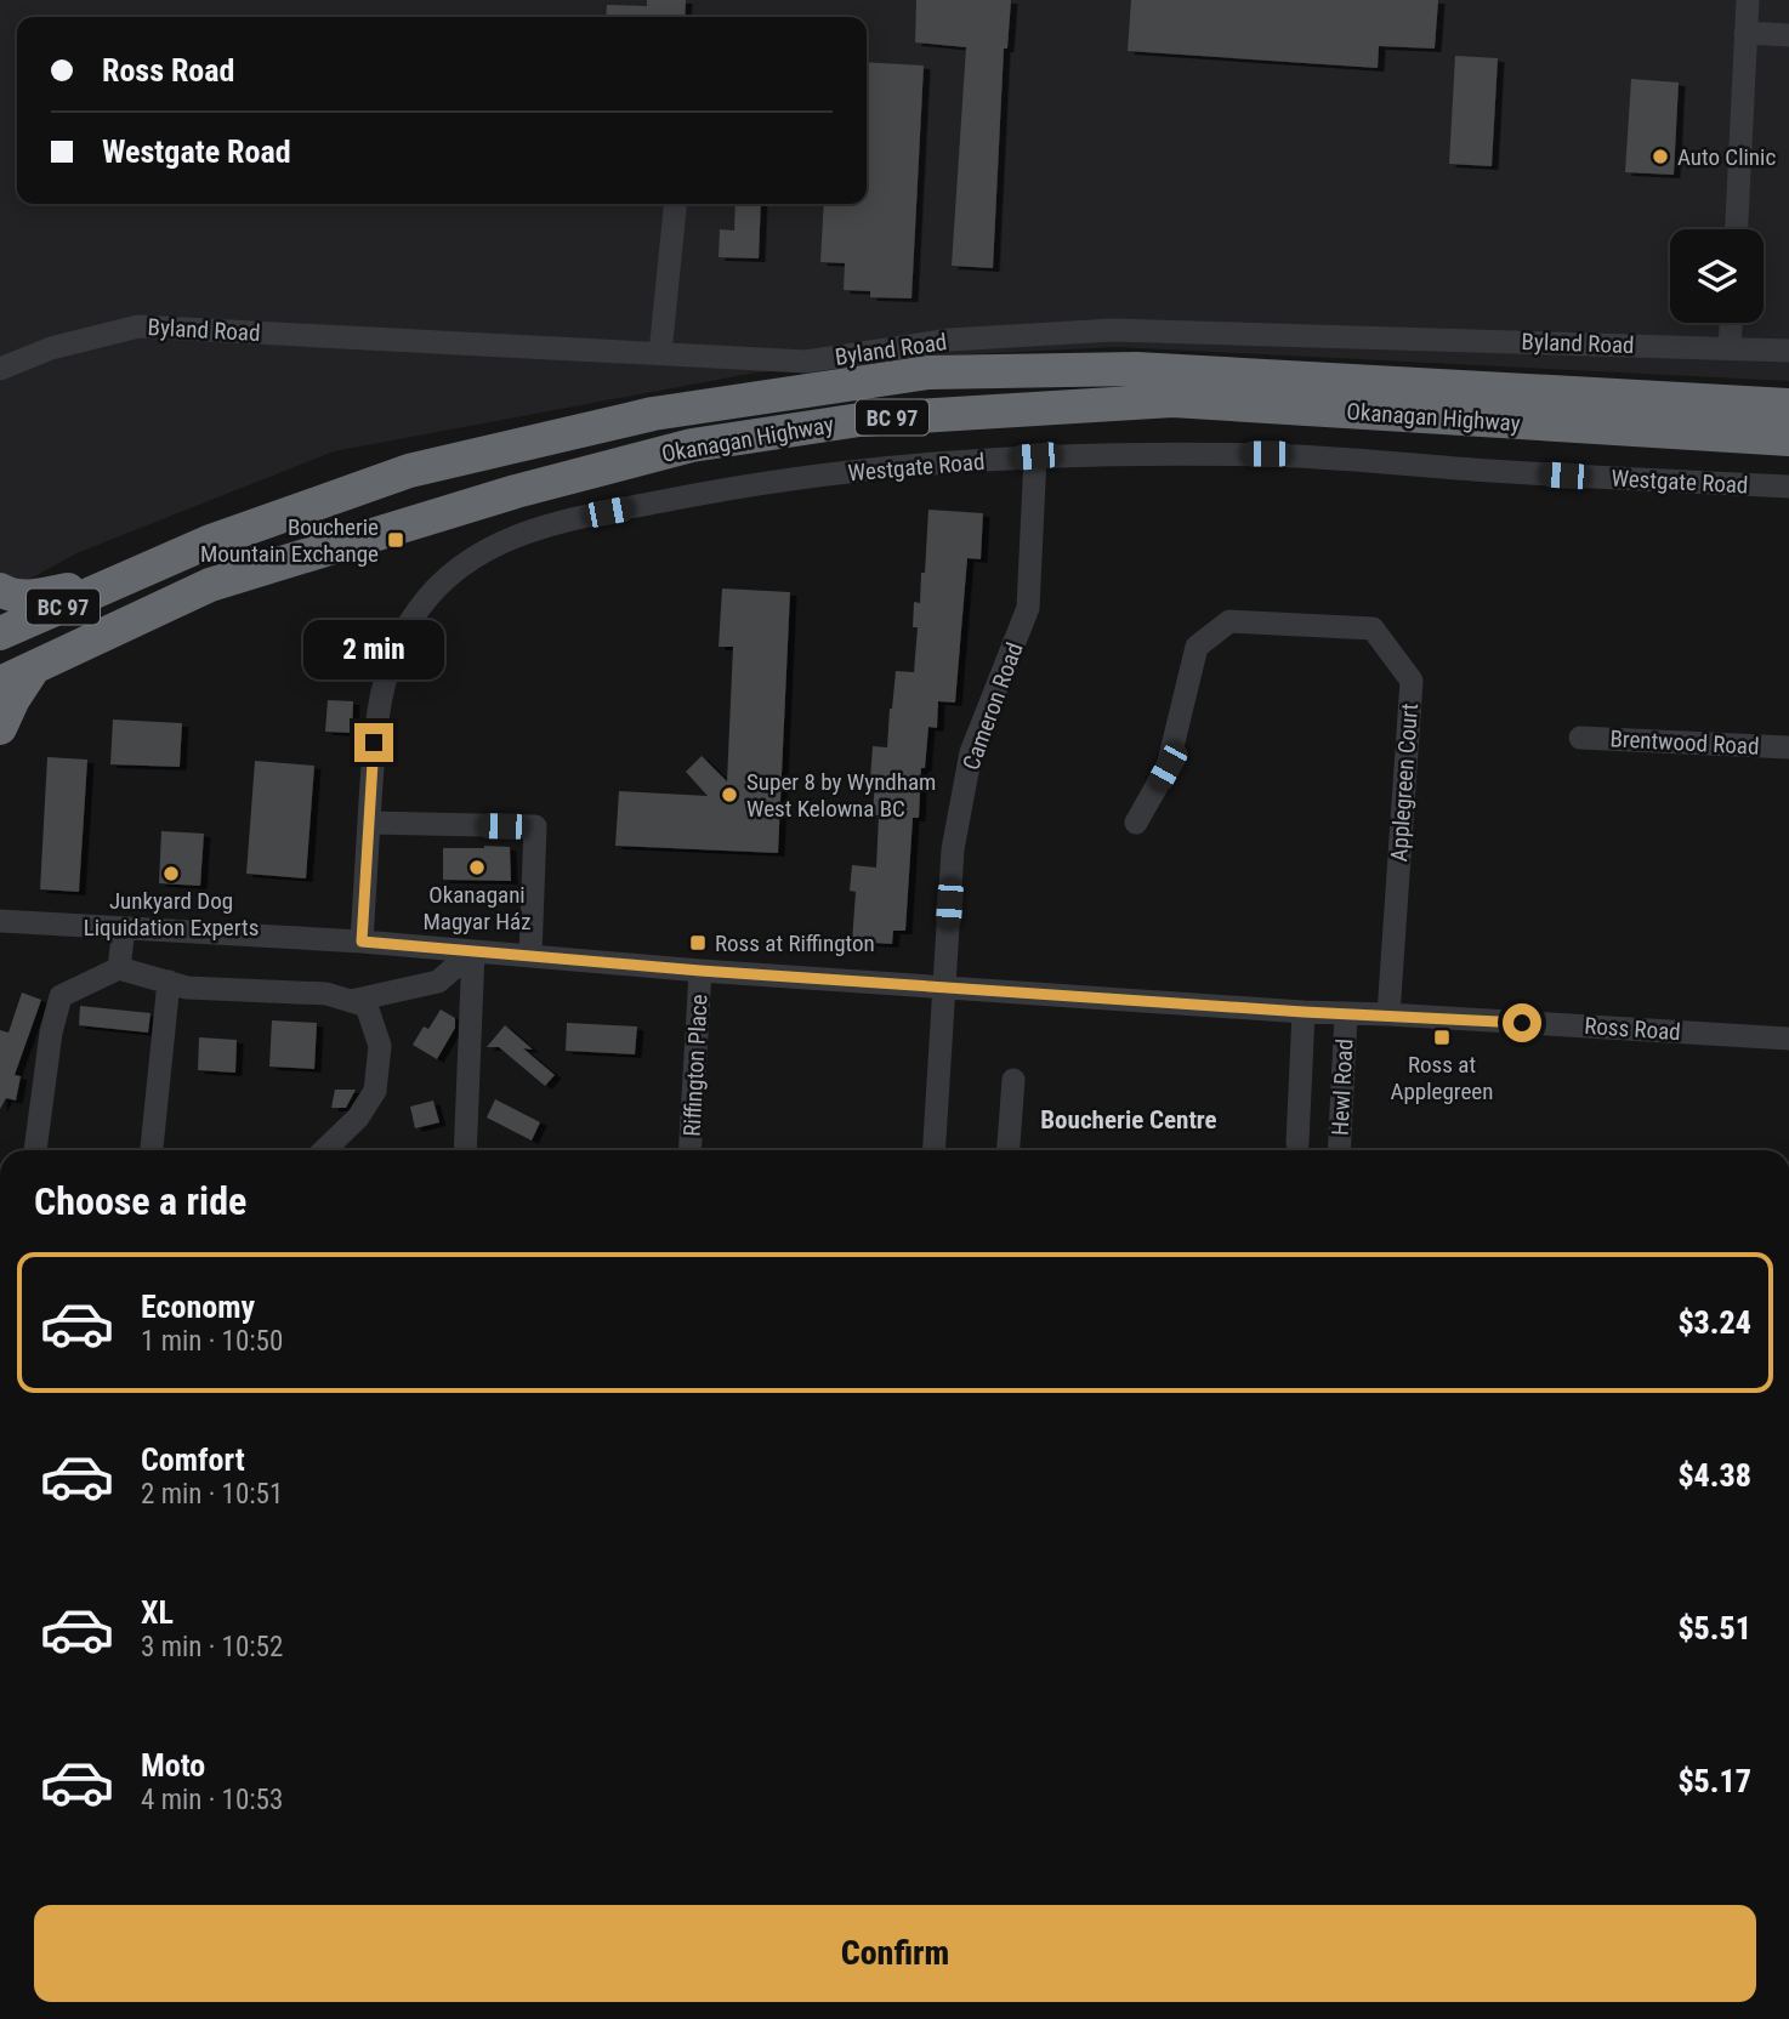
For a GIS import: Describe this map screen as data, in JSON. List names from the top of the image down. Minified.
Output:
{"streets":{"highway":["BC 97","Okanagan Highway"],"street":["Byland Road","Westgate Road","Cameron Road","Brentwood Road","Applegreen Court","Ross Road","Riffington Place","Hewl Road"]},"crossings":[["Westgate Road","Cameron Road"],["Westgate Road","Ross Road"],["Cameron Road","Ross Road"],["Applegreen Court","Ross Road"],["Ross Road","Riffington Place"],["Ross Road","Hewl Road"]],"districts":["Boucherie Centre"],"places":{"other":["Auto Clinic","Super 8 by Wyndham West Kelowna BC","Okanagani Magyar Ház","Junkyard Dog Liquidation Experts"],"transit":["Boucherie Mountain Exchange","Ross at Riffington","Ross at Applegreen"]},"page":{"banner":["Ross Road","Westgate Road"],"bubble":"2 min","heading":"Choose a ride","list":[{"name":"Economy","note":"1 min · 10:50","value":"$3.24"},{"name":"Comfort","note":"2 min · 10:51","value":"$4.38"},{"name":"XL","note":"3 min · 10:52","value":"$5.51"},{"name":"Moto","note":"4 min · 10:53","value":"$5.17"}],"buttons":"Confirm"}}
